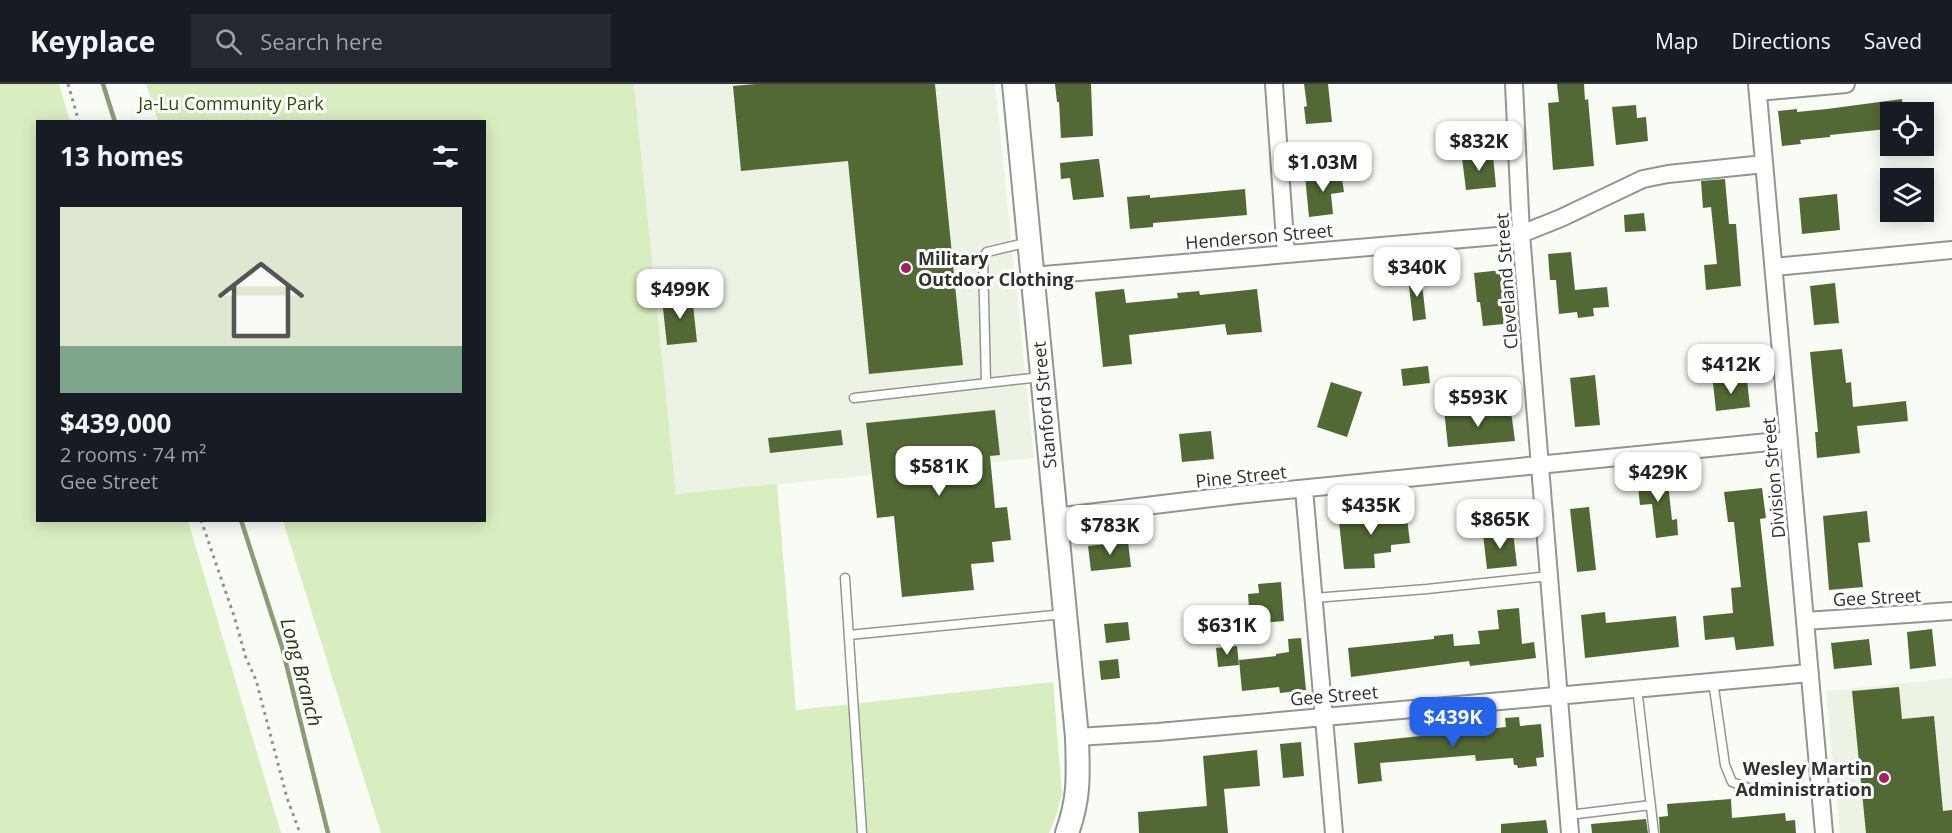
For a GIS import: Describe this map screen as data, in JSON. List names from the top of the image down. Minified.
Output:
{"streets":{"street":["Henderson Street","Cleveland Street","Stanford Street","Pine Street","Division Street","Gee Street"]},"crossings":[["Henderson Street","Cleveland Street"],["Henderson Street","Stanford Street"],["Henderson Street","Division Street"],["Cleveland Street","Pine Street"],["Cleveland Street","Gee Street"],["Stanford Street","Pine Street"],["Stanford Street","Gee Street"],["Pine Street","Division Street"],["Division Street","Gee Street"]],"water":["Long Branch"],"parks":["Ja-Lu Community Park"],"places":["Military Outdoor Clothing","Wesley Martin Administration"],"page":{"header":"Keyplace","search":"Search here","nav":["Map","Directions","Saved"],"heading":"13 homes","price":["$832K","$1.03M","$340K","$499K","$412K","$593K","$581K","$429K","$435K","$865K","$783K","$631K","$439K"],"list":[{"name":"$439,000","note":"2 rooms · 74 m² · Gee Street"}]}}
